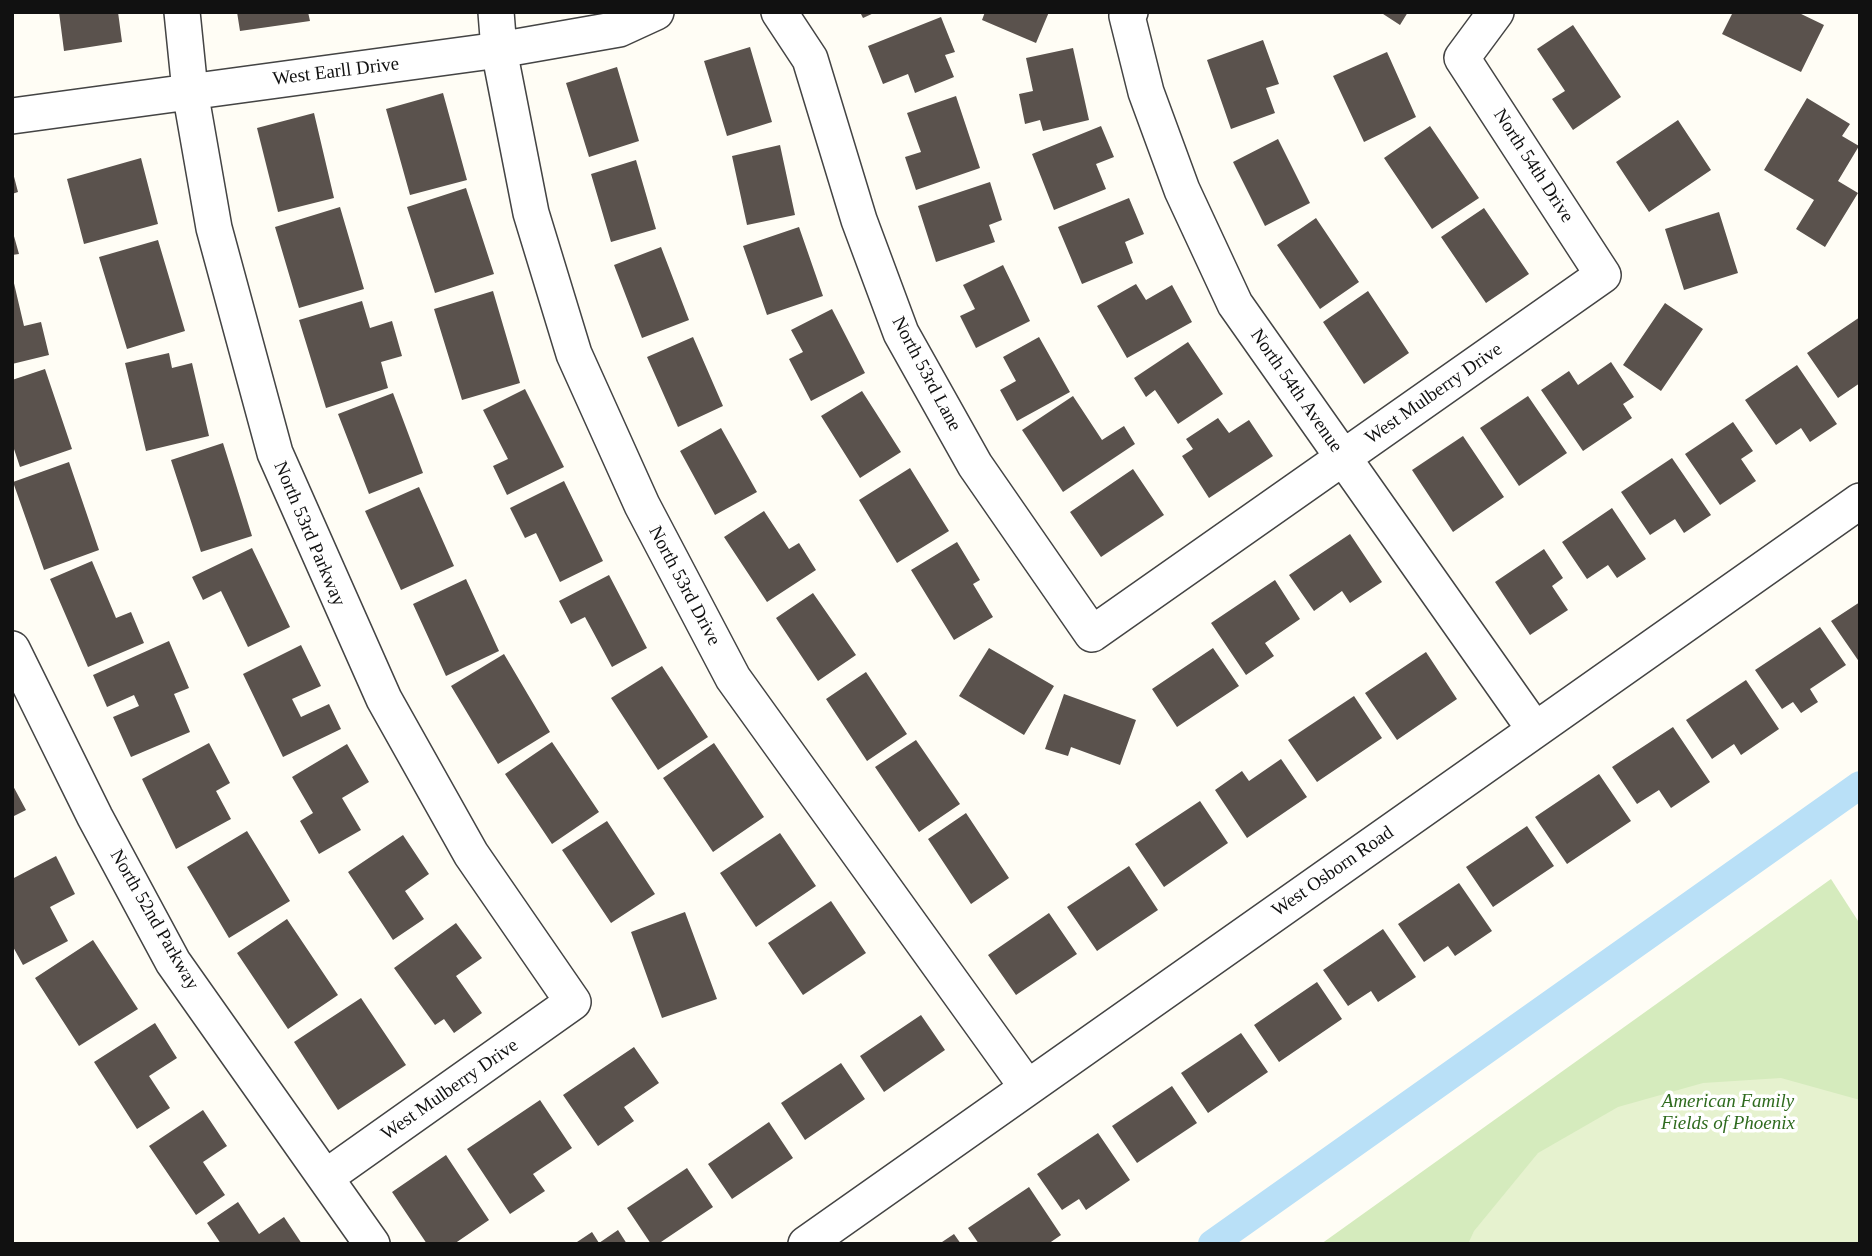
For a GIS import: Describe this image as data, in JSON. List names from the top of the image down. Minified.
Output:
{"streets":{"street":["West Earll Drive","North 54th Drive","North 53rd Lane","North 54th Avenue","West Mulberry Drive","North 53rd Parkway","North 53rd Drive","West Osborn Road","North 52nd Parkway"]},"crossings":[["West Earll Drive","North 53rd Parkway"],["West Earll Drive","North 53rd Drive"],["North 54th Drive","West Mulberry Drive"],["North 53rd Lane","West Mulberry Drive"],["North 54th Avenue","West Mulberry Drive"],["North 54th Avenue","West Osborn Road"],["West Mulberry Drive","North 53rd Parkway"],["West Mulberry Drive","North 52nd Parkway"],["North 53rd Drive","West Osborn Road"]],"parks":["American Family Fields of Phoenix"]}
